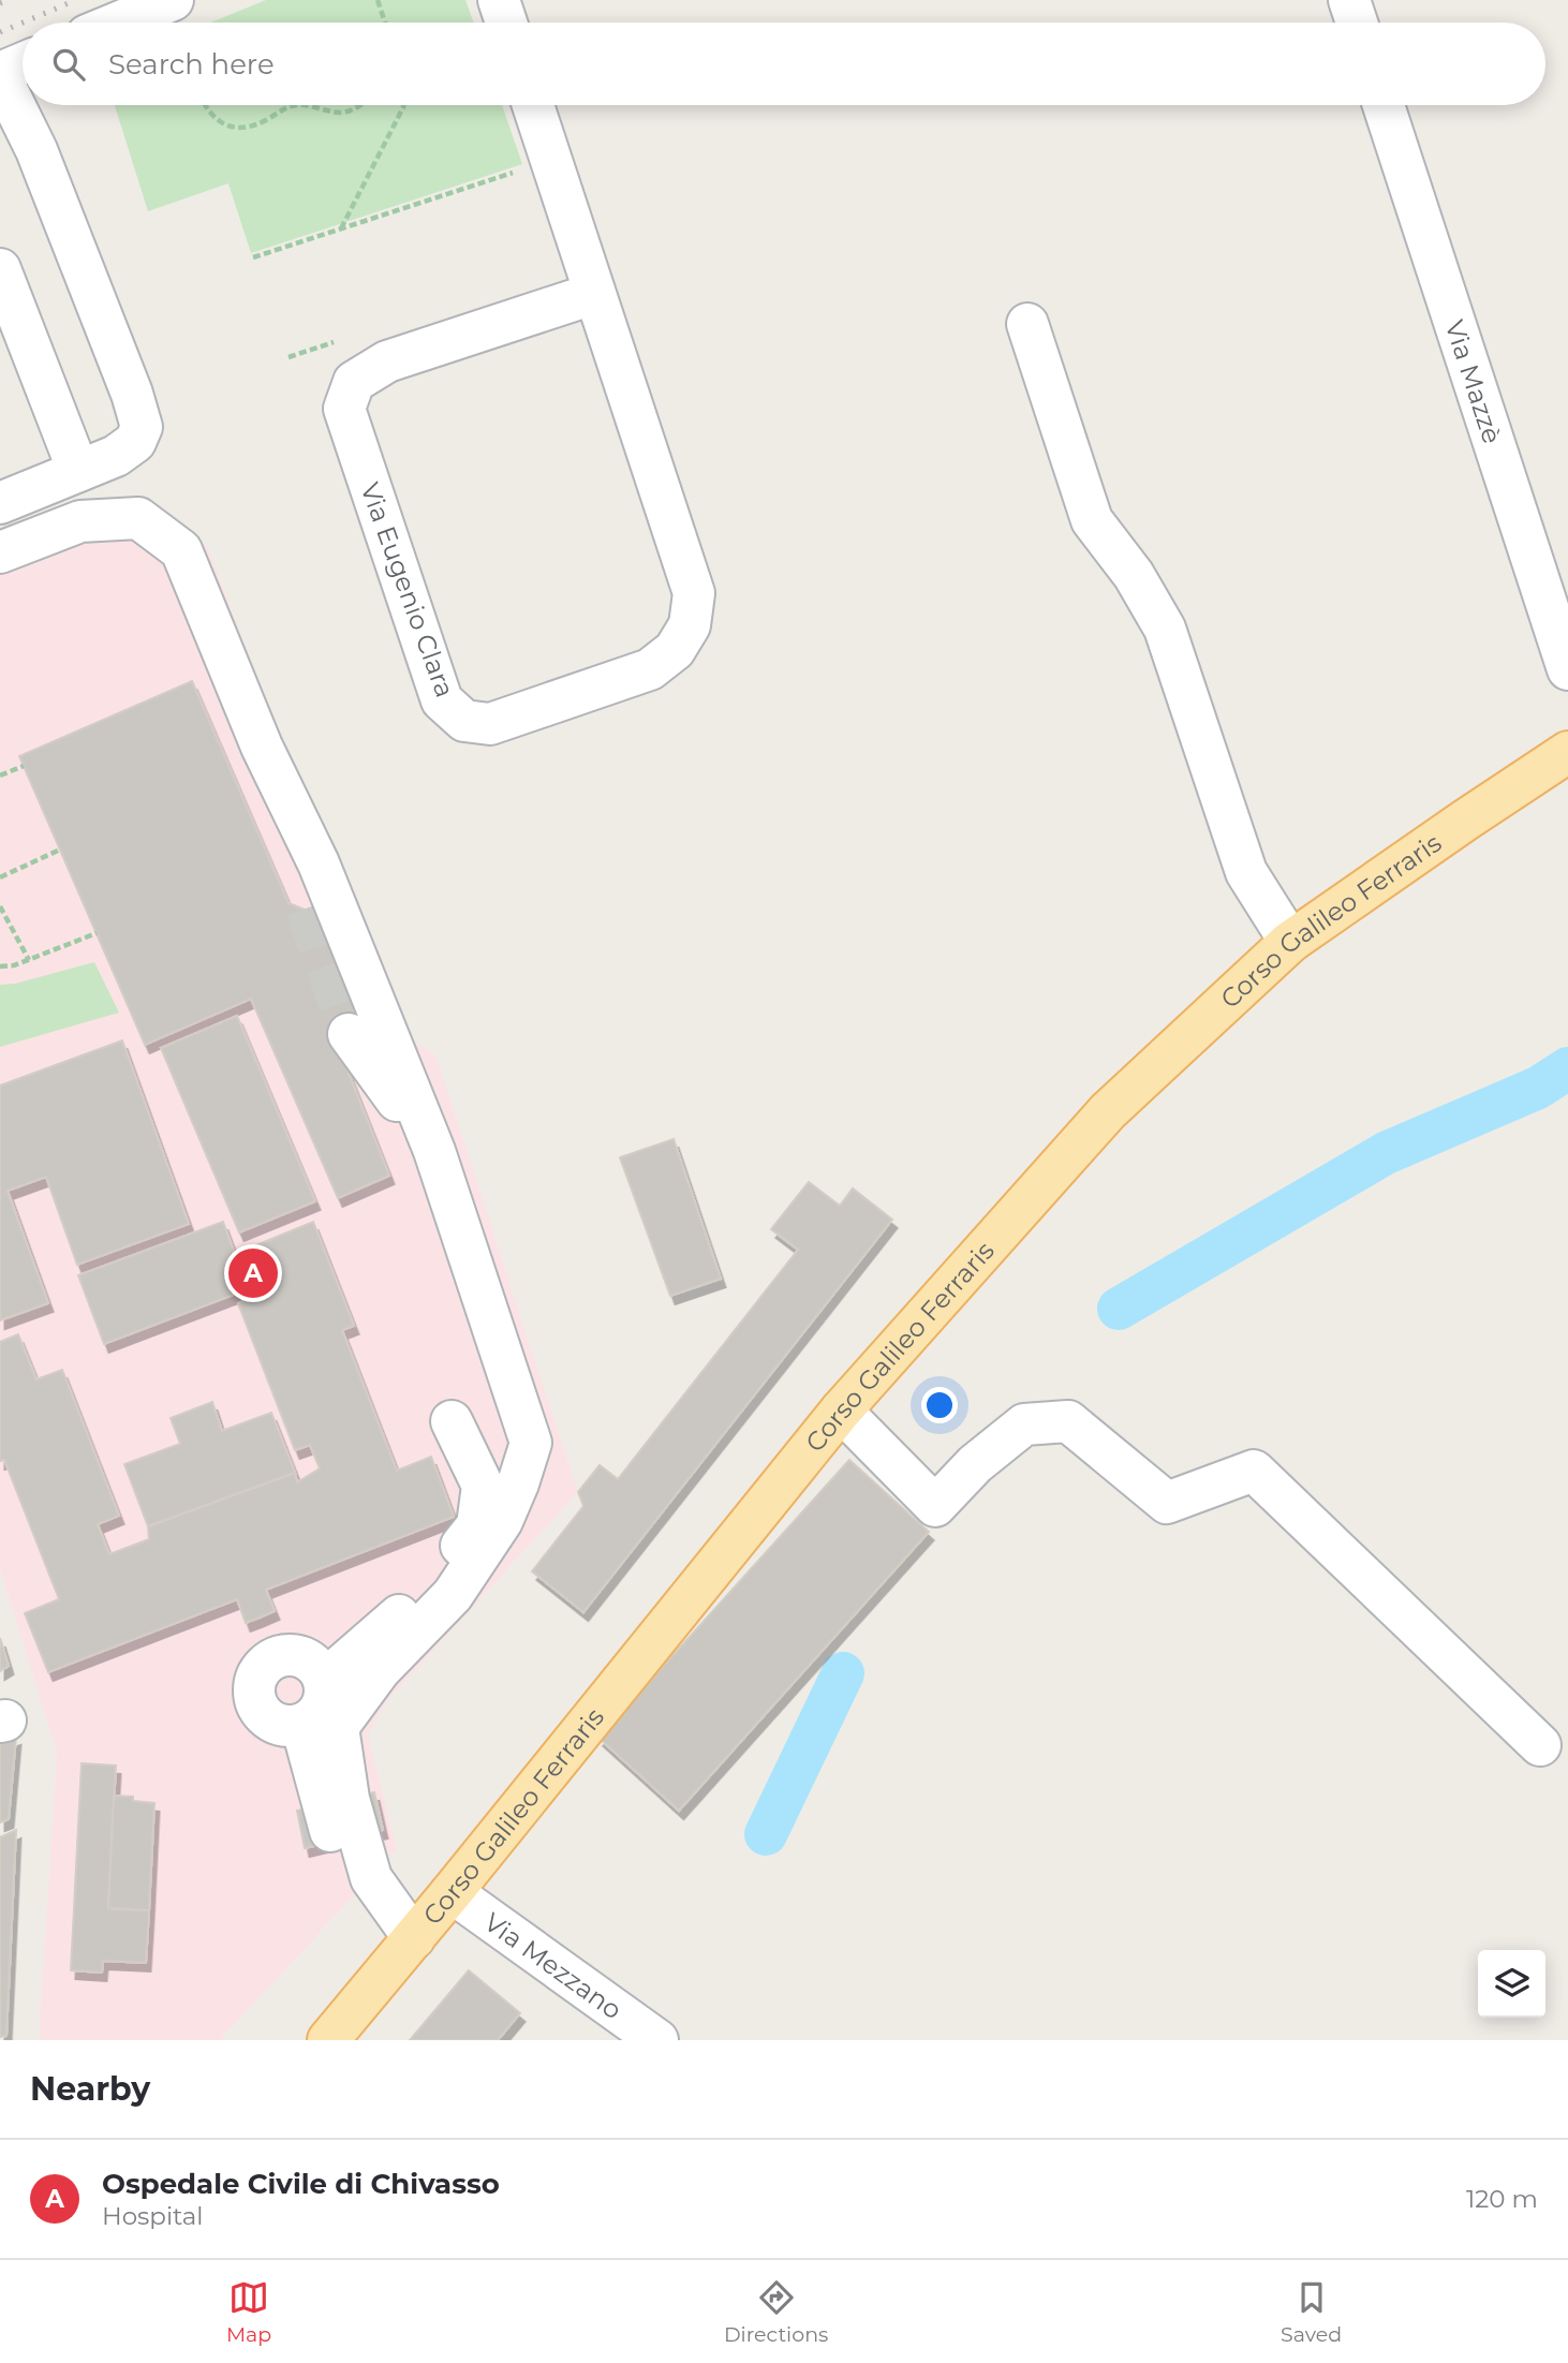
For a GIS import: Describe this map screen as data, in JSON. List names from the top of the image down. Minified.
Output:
{"streets":{"main road":["Corso Galileo Ferraris"],"street":["Via Mazzè","Via Eugenio Clara","Via Mezzano"]},"crossings":[["Corso Galileo Ferraris","Via Mezzano"]],"page":{"search":"Search here","pins":"A","heading":"Nearby","list":[{"mark":"A","name":"Ospedale Civile di Chivasso","note":"Hospital","value":"120 m"}],"nav":["Map","Directions","Saved"]}}
